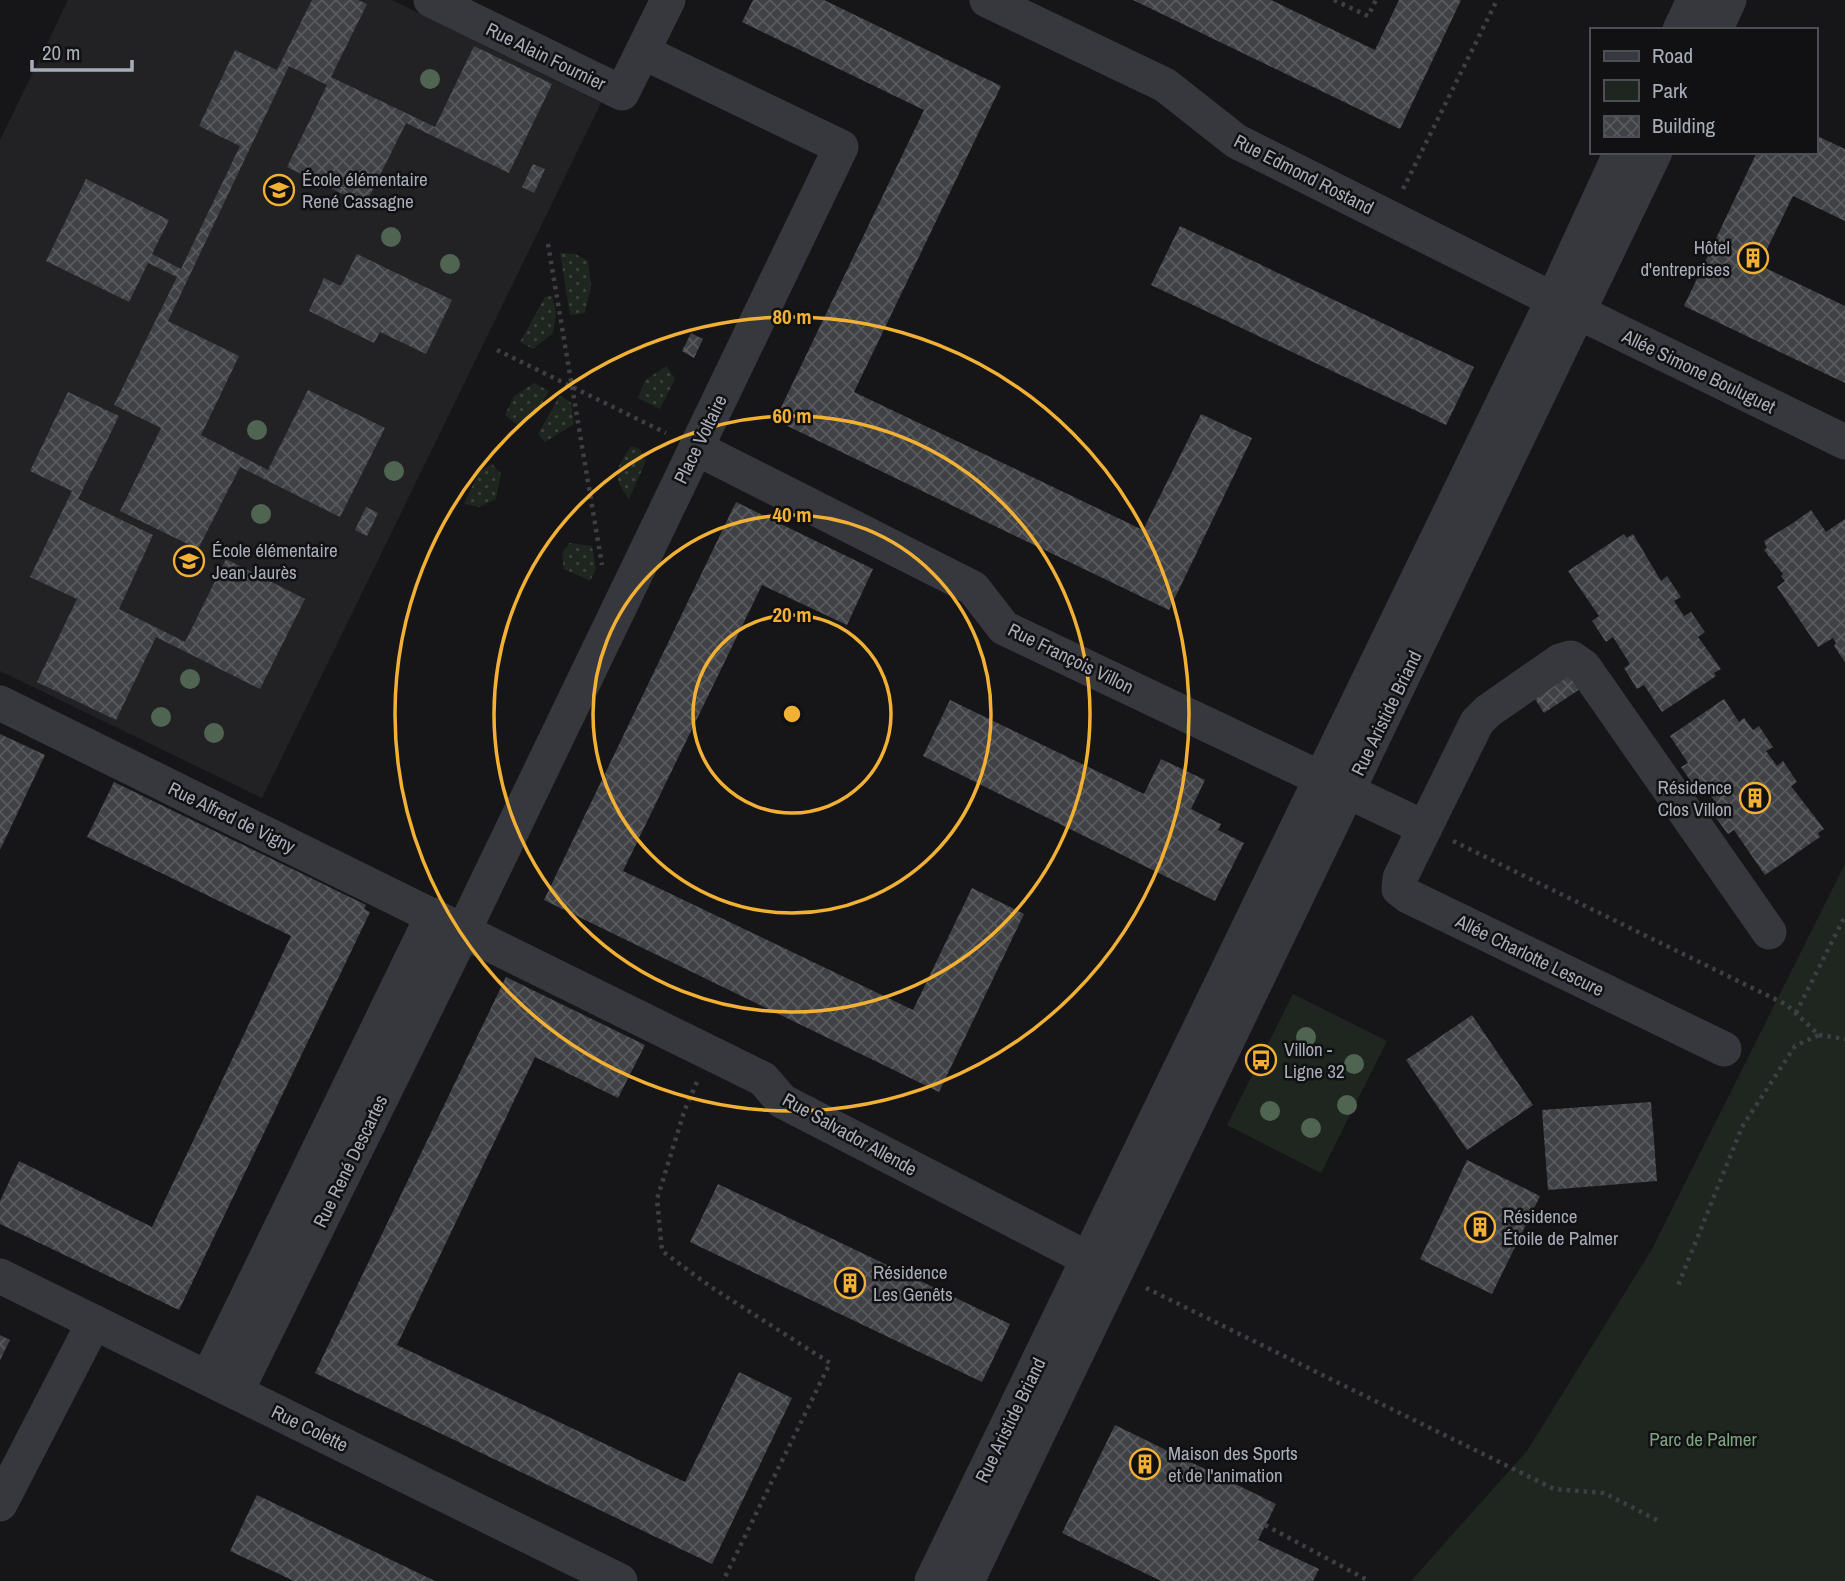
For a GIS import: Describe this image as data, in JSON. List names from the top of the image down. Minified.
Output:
{"streets":{"street":["Rue Alain Fournier","Rue Edmond Rostand","Allée Simone Bouluguet","Place Voltaire","Rue François Villon","Rue Aristide Briand","Rue Alfred de Vigny","Allée Charlotte Lescure","Rue Salvador Allende","Rue René Descartes","Rue Colette"]},"crossings":[["Rue Alain Fournier","Place Voltaire"],["Rue Edmond Rostand","Allée Simone Bouluguet"],["Rue Edmond Rostand","Rue Aristide Briand"],["Allée Simone Bouluguet","Rue Aristide Briand"],["Place Voltaire","Rue François Villon"],["Place Voltaire","Rue Alfred de Vigny"],["Place Voltaire","Rue Salvador Allende"],["Place Voltaire","Rue René Descartes"],["Rue François Villon","Rue Aristide Briand"],["Rue Aristide Briand","Rue Salvador Allende"],["Rue Alfred de Vigny","Rue Salvador Allende"],["Rue Alfred de Vigny","Rue René Descartes"],["Rue Salvador Allende","Rue René Descartes"],["Rue René Descartes","Rue Colette"]],"parks":["Parc de Palmer"],"places":{"school or university":["École élémentaire René Cassagne","École élémentaire Jean Jaurès"],"building":["Hôtel d'entreprises","Résidence Clos Villon","Résidence Étoile de Palmer","Résidence Les Genêts","Maison des Sports et de l'animation"],"bus stop":["Villon - Ligne 32"]},"legend":["Road","Park","Building"],"scale_bar":"20 m","rings":["80 m","60 m","40 m","20 m"]}
